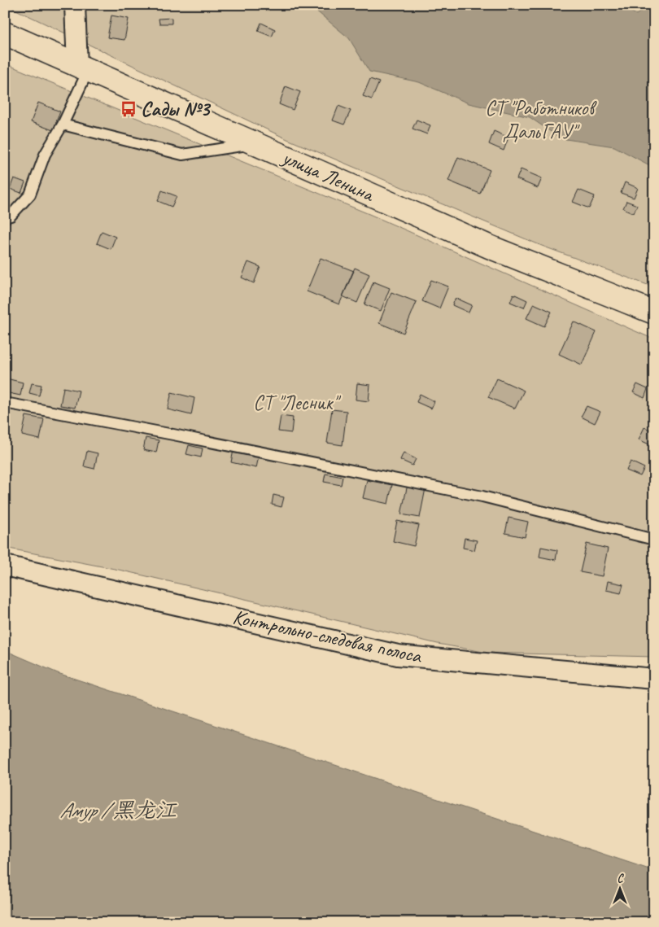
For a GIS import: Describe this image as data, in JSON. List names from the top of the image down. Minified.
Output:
{"streets":{"street":["улица Ленина","Контрольно-следовая полоса"]},"water":["Амур / 黑龙江"],"parks":["СТ \"Работников ДальГАУ\"","СТ \"Лесник\""],"places":{"bus stop":["Сады №3"]},"north":"top"}
